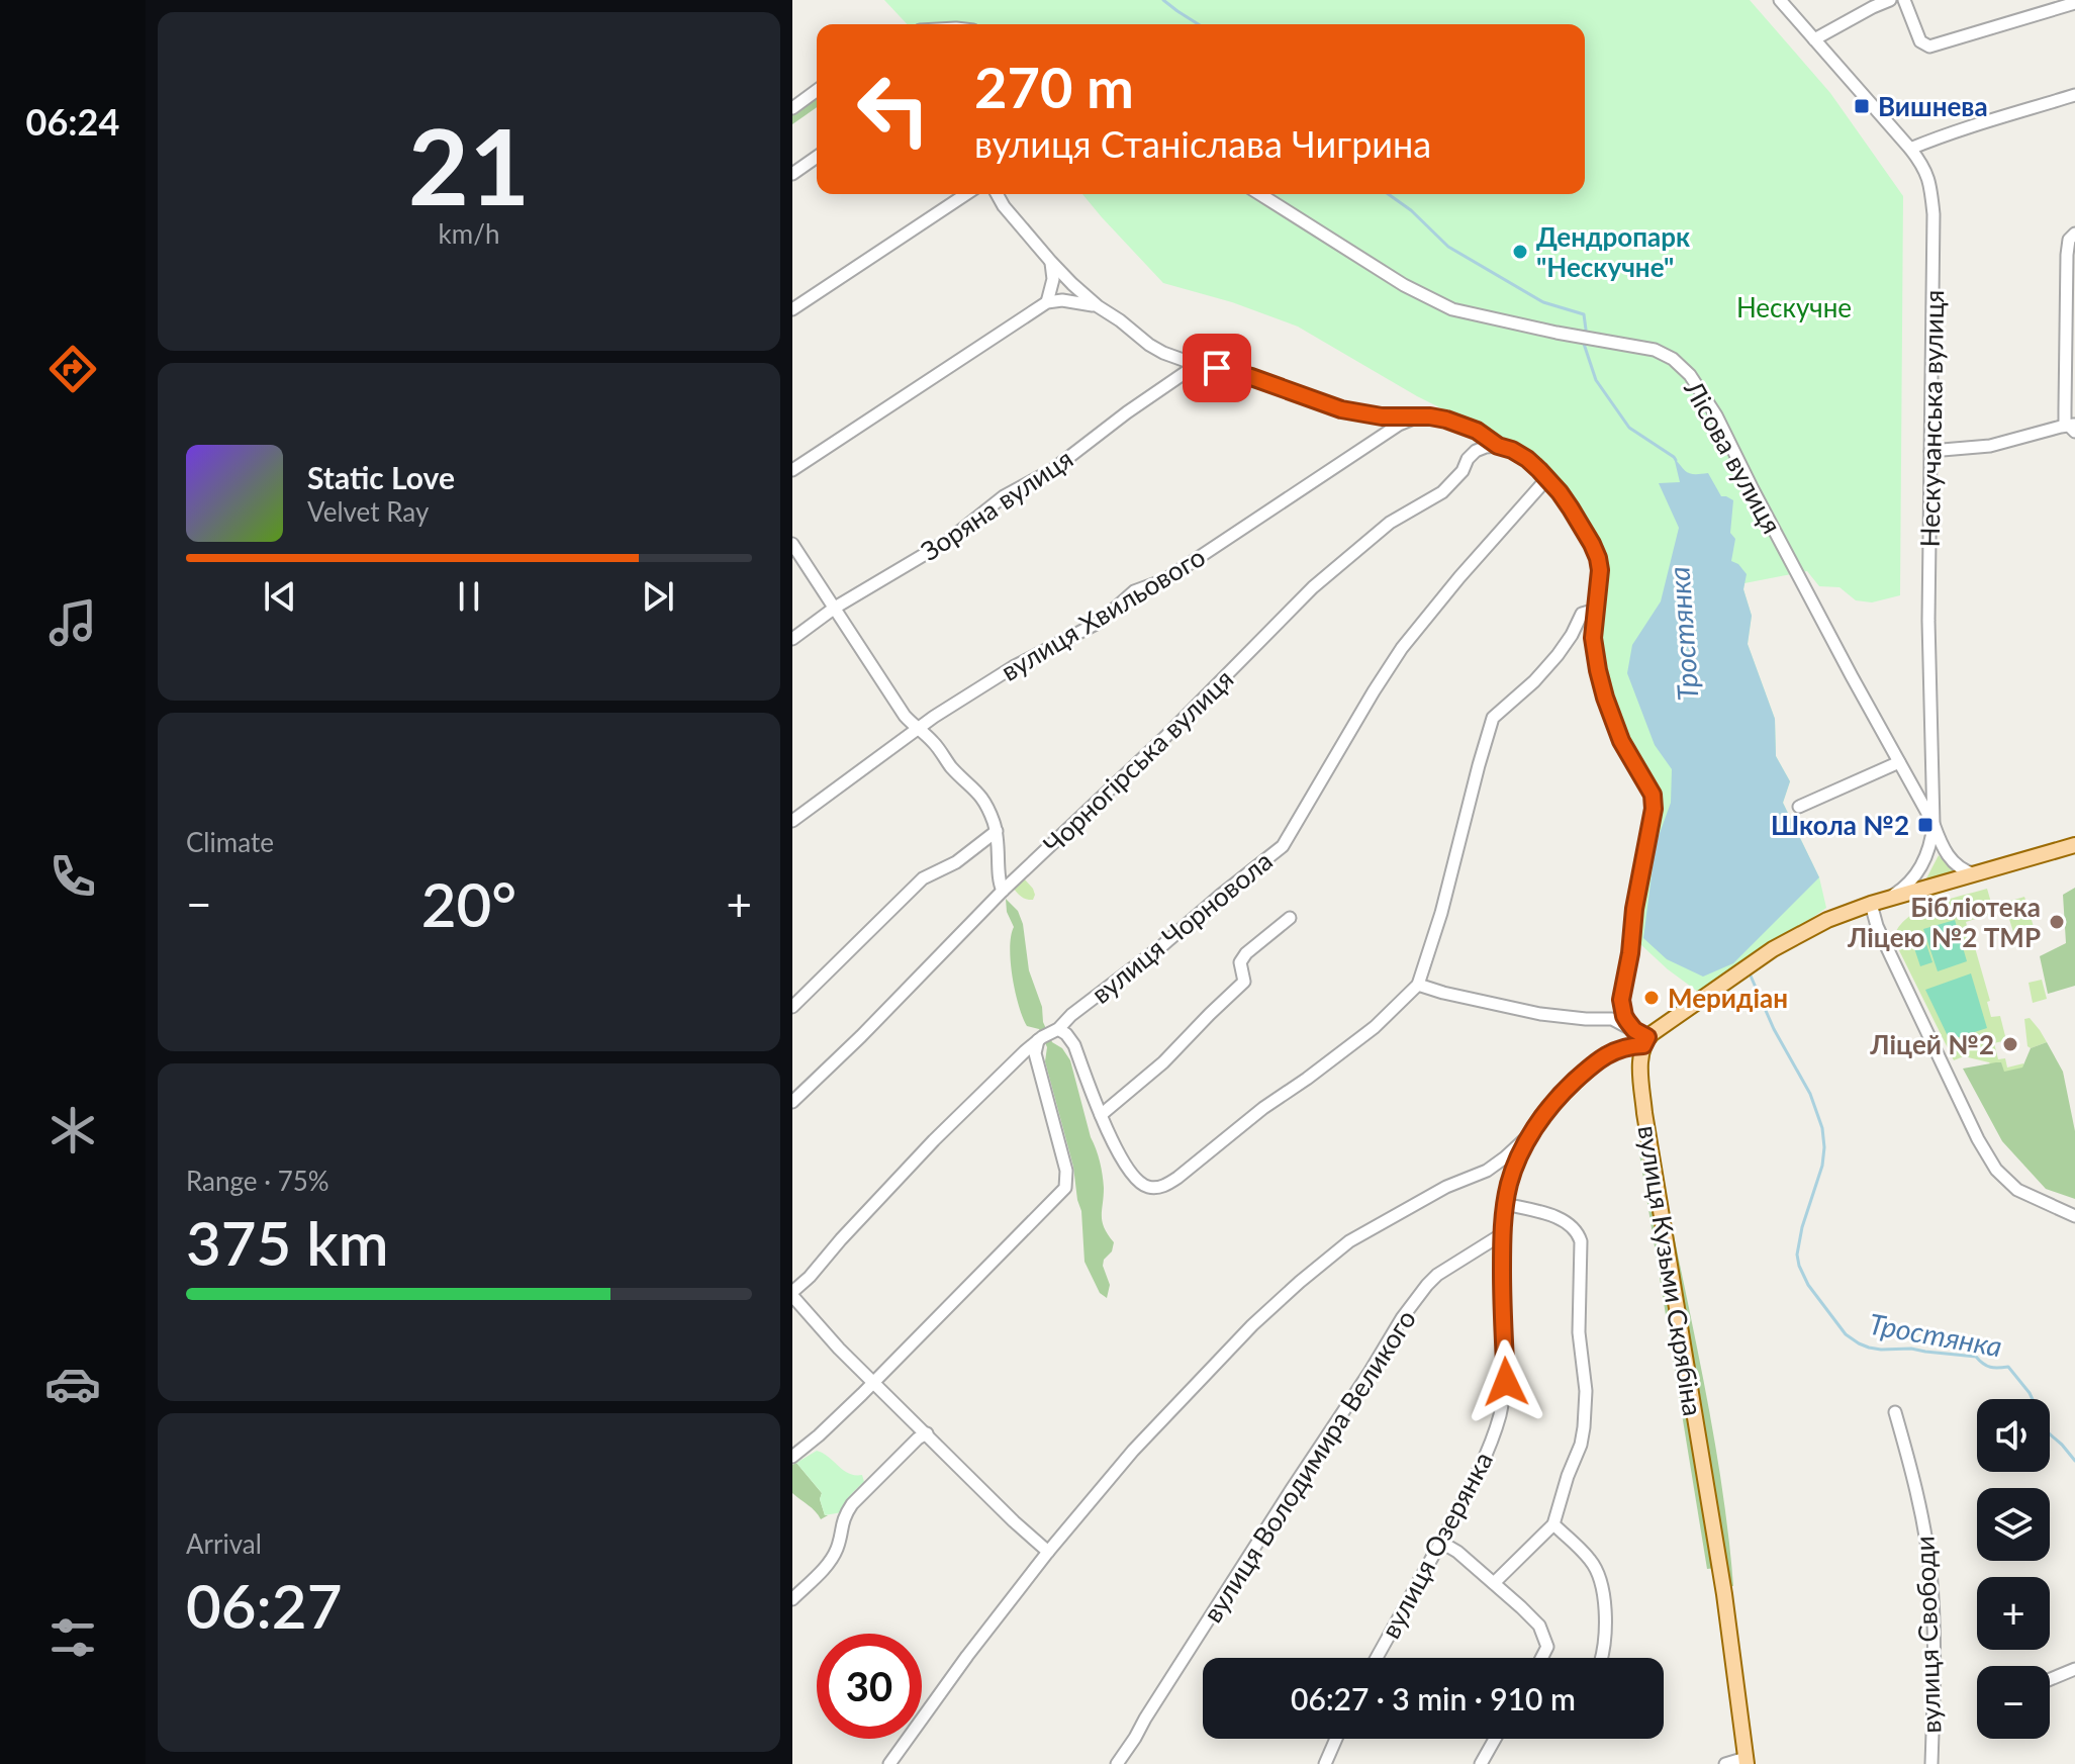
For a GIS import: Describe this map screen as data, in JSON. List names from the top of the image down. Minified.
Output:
{"streets":{"main road":["вулиця Кузьми Скрябіна"],"street":["Нескучанська вулиця","Лісова вулиця","Зоряна вулиця","вулиця Хвильового","Чорногірська вулиця","вулиця Чорновола","вулиця Володимира Великого","вулиця Озерянка","вулиця Свободи"]},"crossings":[["Нескучанська вулиця","Лісова вулиця"],["вулиця Кузьми Скрябіна","вулиця Озерянка"],["вулиця Володимира Великого","вулиця Озерянка"]],"water":["Тростянка"],"parks":["Нескучне"],"places":{"transit":["Вишнева","Школа №2"],"other":["Дендропарк \"Нескучне\"","Бібліотека Ліцею №2 ТМР","Меридіан","Ліцей №2"]},"page":{"tabs":"06:24","tile":[["21","km/h"],"Climate",["Range · 75%","375 km"],["Arrival","06:27"]],"turn":["270 m","вулиця Станіслава Чигрина"],"song":["Static Love","Velvet Ray"],"heat":["−","20°","+"],"map_buttons":["+","−"],"limit":"30","trip":"06:27 · 3 min · 910 m"}}
